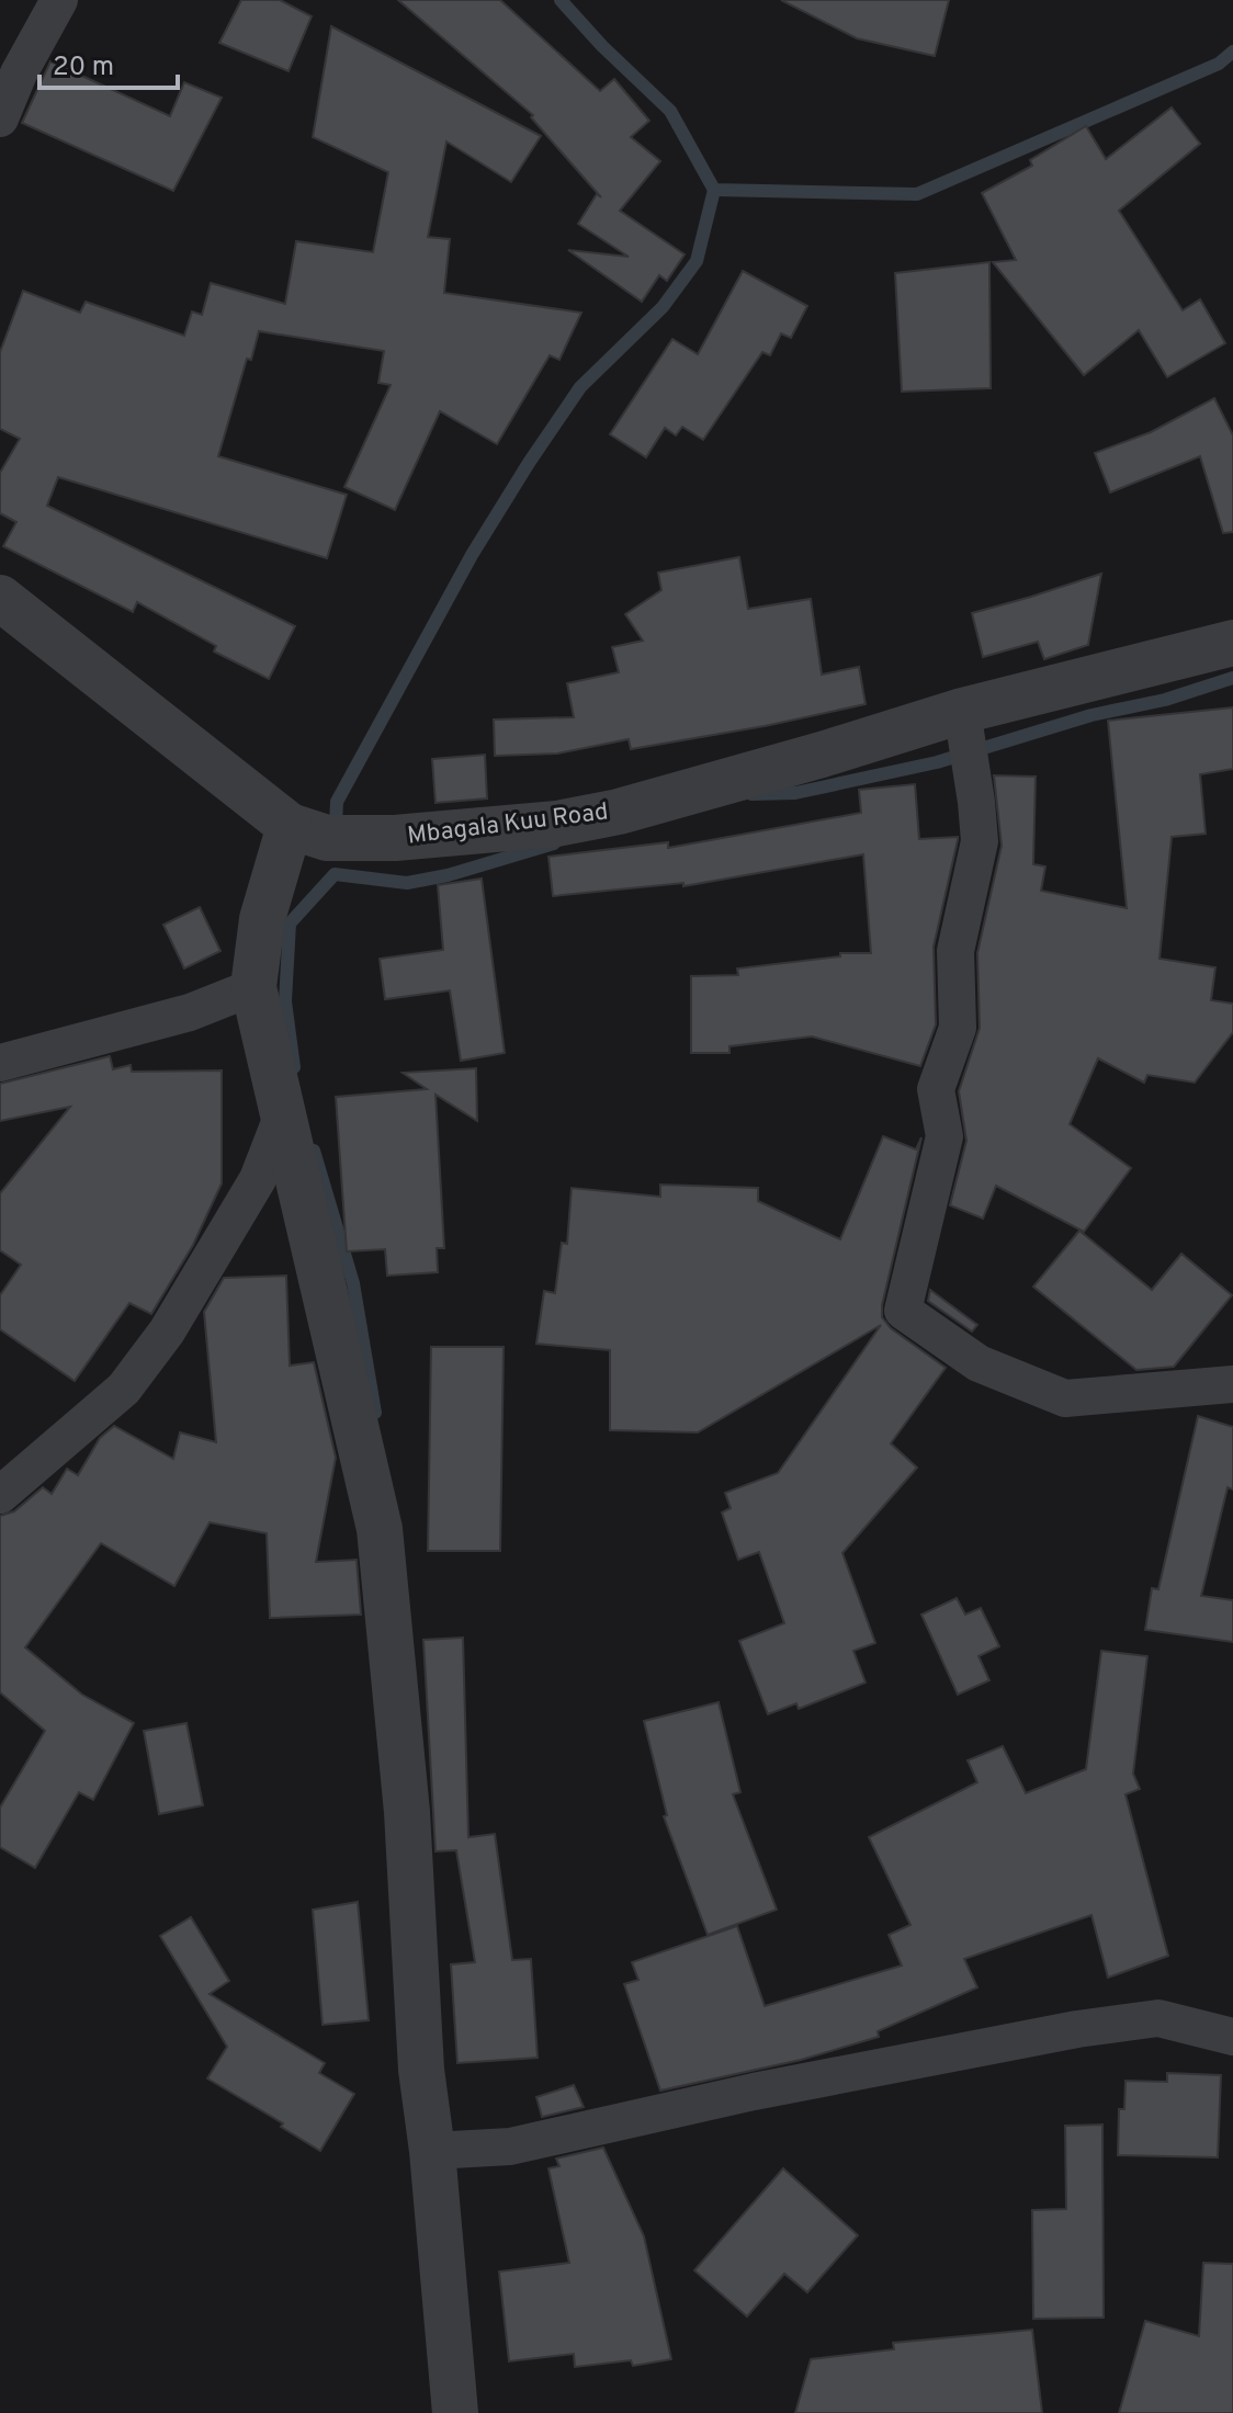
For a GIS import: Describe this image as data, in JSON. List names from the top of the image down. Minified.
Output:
{"streets":{"street":["Mbagala Kuu Road"]},"scale_bar":"20 m"}
